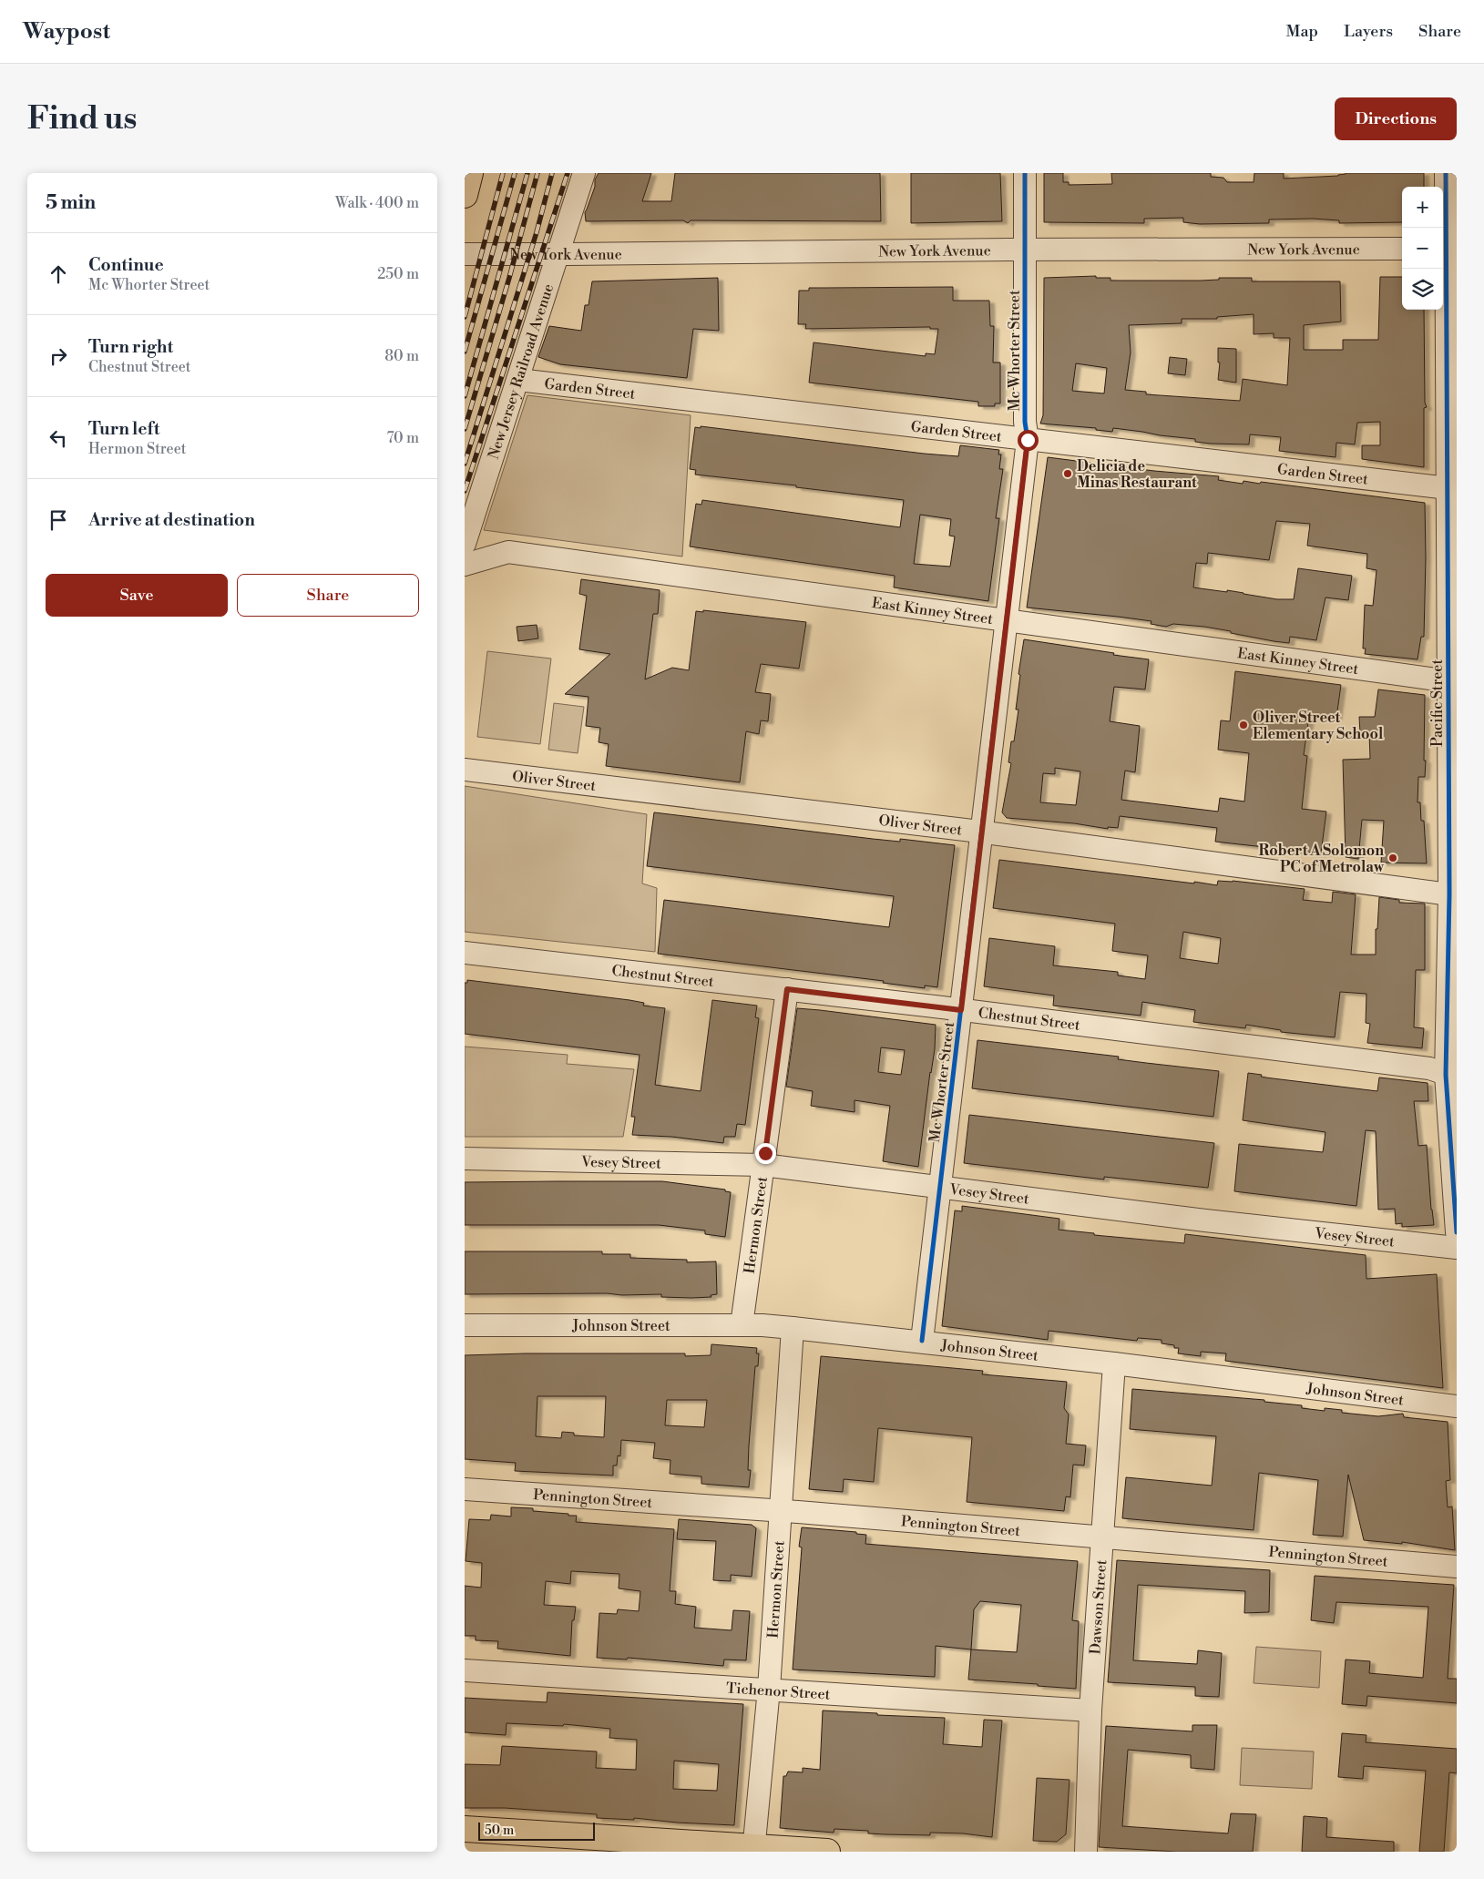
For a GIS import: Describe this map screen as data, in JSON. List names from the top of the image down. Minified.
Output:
{"streets":{"street":["New York Avenue","Mc Whorter Street","New Jersey Railroad Avenue","Garden Street","East Kinney Street","Pacific Street","Oliver Street","Chestnut Street","Vesey Street","Hermon Street","Johnson Street","Pennington Street","Dawson Street","Tichenor Street"]},"crossings":[["New York Avenue","Mc Whorter Street"],["New York Avenue","New Jersey Railroad Avenue"],["Mc Whorter Street","Garden Street"],["Mc Whorter Street","East Kinney Street"],["Mc Whorter Street","Oliver Street"],["Mc Whorter Street","Chestnut Street"],["Mc Whorter Street","Vesey Street"],["Mc Whorter Street","Johnson Street"],["New Jersey Railroad Avenue","Garden Street"],["Garden Street","Pacific Street"],["East Kinney Street","Pacific Street"],["Pacific Street","Oliver Street"],["Pacific Street","Chestnut Street"],["Chestnut Street","Hermon Street"],["Vesey Street","Hermon Street"],["Hermon Street","Johnson Street"],["Hermon Street","Pennington Street"],["Hermon Street","Tichenor Street"],["Johnson Street","Dawson Street"],["Pennington Street","Dawson Street"],["Dawson Street","Tichenor Street"]],"places":["Delicia de Minas Restaurant","Oliver Street Elementary School","Robert A Solomon PC of Metrolaw"],"scale_bar":"50 m","page":{"header":"Waypost","nav":["Map","Layers","Share"],"buttons":["Directions",["Save","Share"]],"title":"Find us","heading":["5 min","Walk · 400 m"],"map_buttons":["+","−"],"list":[["Continue","Mc Whorter Street","250 m"],["Turn right","Chestnut Street","80 m"],["Turn left","Hermon Street","70 m"],"Arrive at destination"],"scale":"50 m"}}
